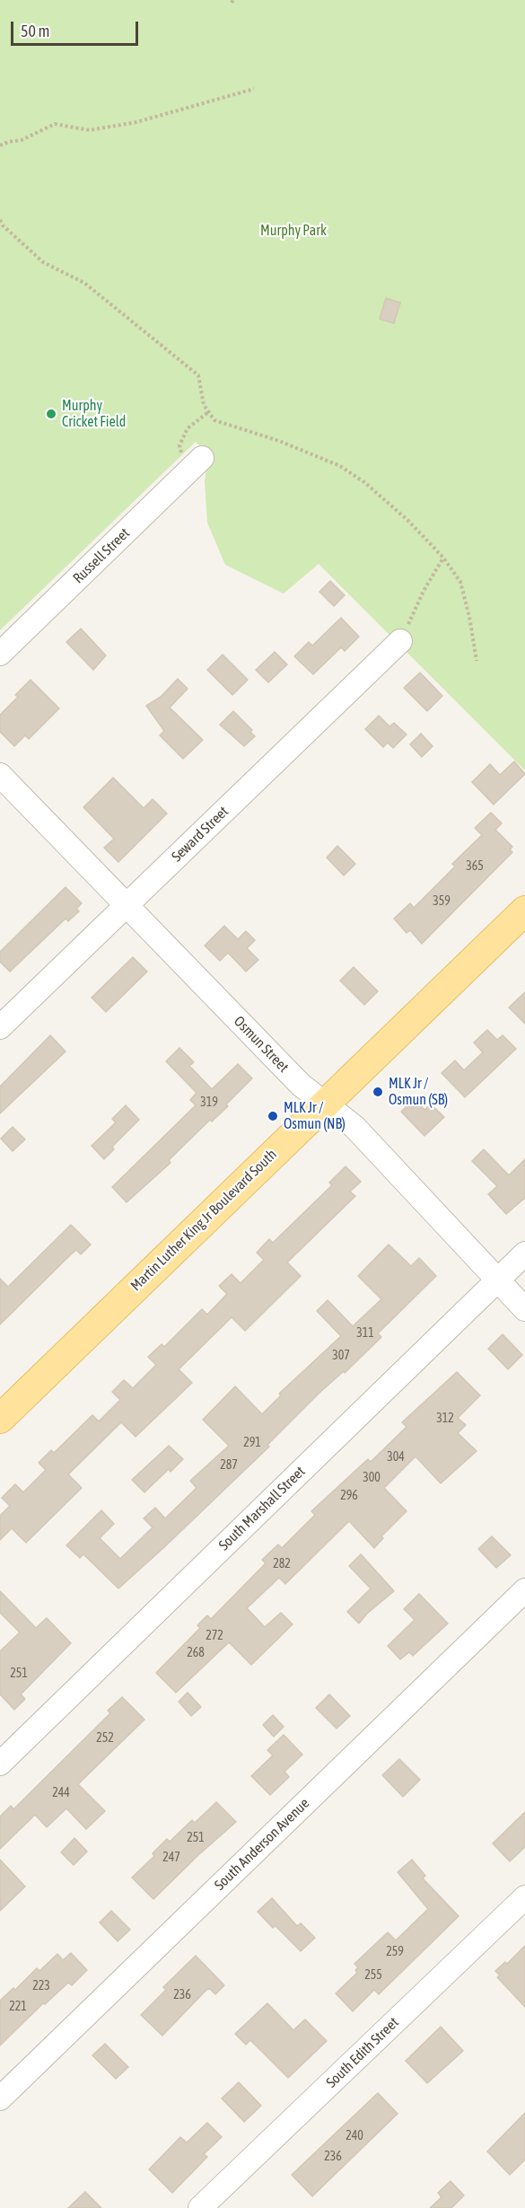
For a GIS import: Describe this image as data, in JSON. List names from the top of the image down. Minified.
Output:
{"streets":{"main road":["Martin Luther King Jr Boulevard South"],"street":["Russell Street","Seward Street","Osmun Street","South Marshall Street","South Anderson Avenue","South Edith Street"]},"crossings":[["Seward Street","Osmun Street"],["Osmun Street","Martin Luther King Jr Boulevard South"],["Osmun Street","South Marshall Street"]],"parks":["Murphy Park"],"places":["Murphy Cricket Field","MLK Jr / Osmun (SB)","MLK Jr / Osmun (NB)"],"house_numbers":["365","359","319","311","307","312","291","304","287","300","296","282","272","268","251","252","244","251","247","259","255","223","236","221","240","236"],"scale_bar":"50 m"}
